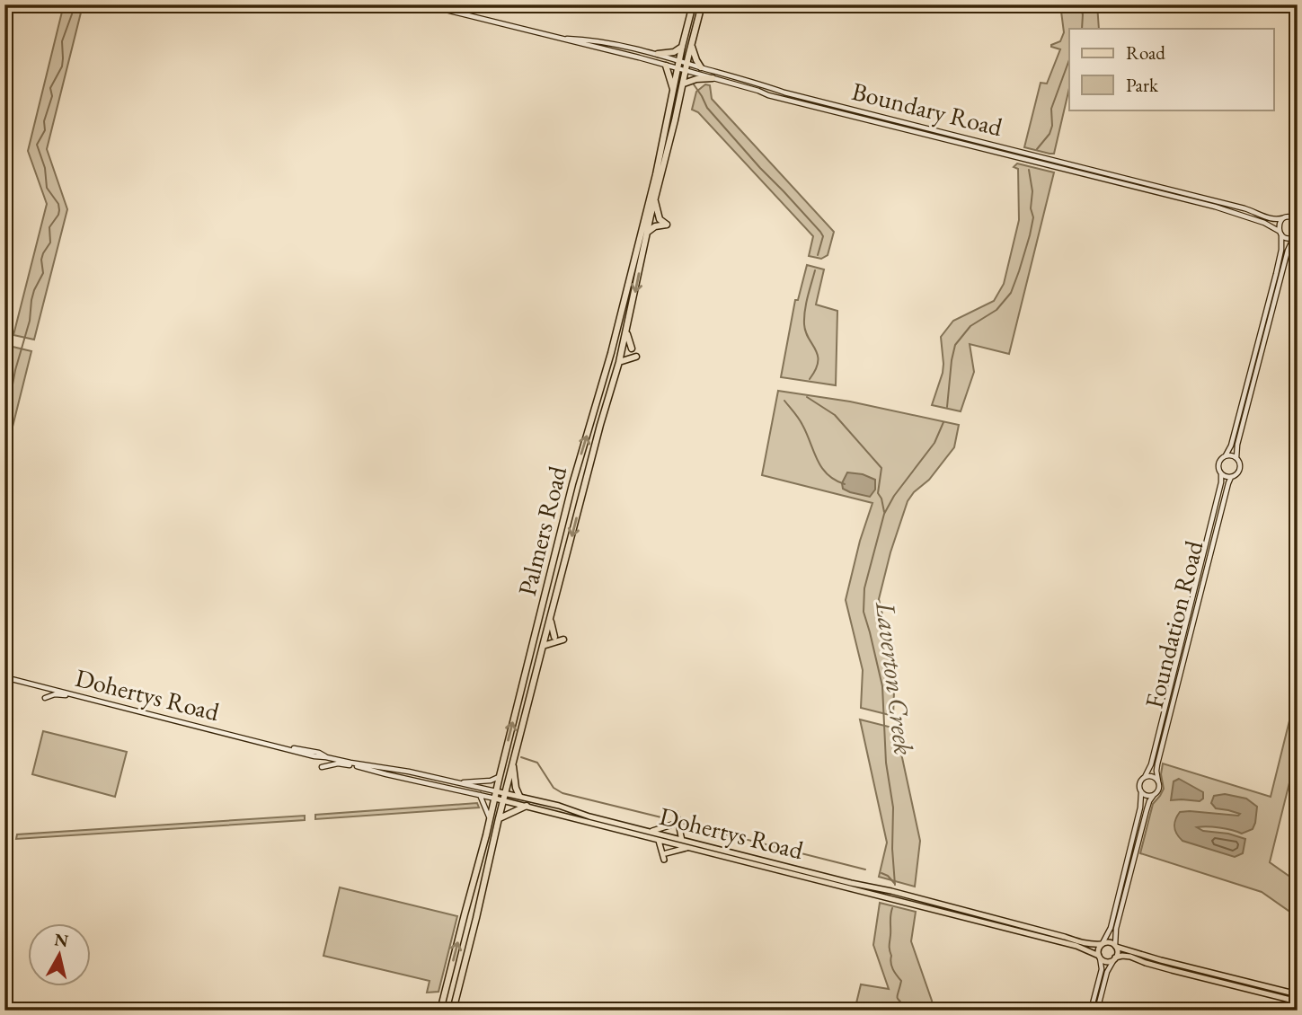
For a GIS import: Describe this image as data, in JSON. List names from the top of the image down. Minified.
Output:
{"streets":{"highway":["Palmers Road"],"main road":["Boundary Road","Foundation Road","Dohertys Road"]},"crossings":[["Boundary Road","Palmers Road"],["Palmers Road","Dohertys Road"]],"water":["Laverton Creek"],"legend":["Road","Park"],"north":"top"}
